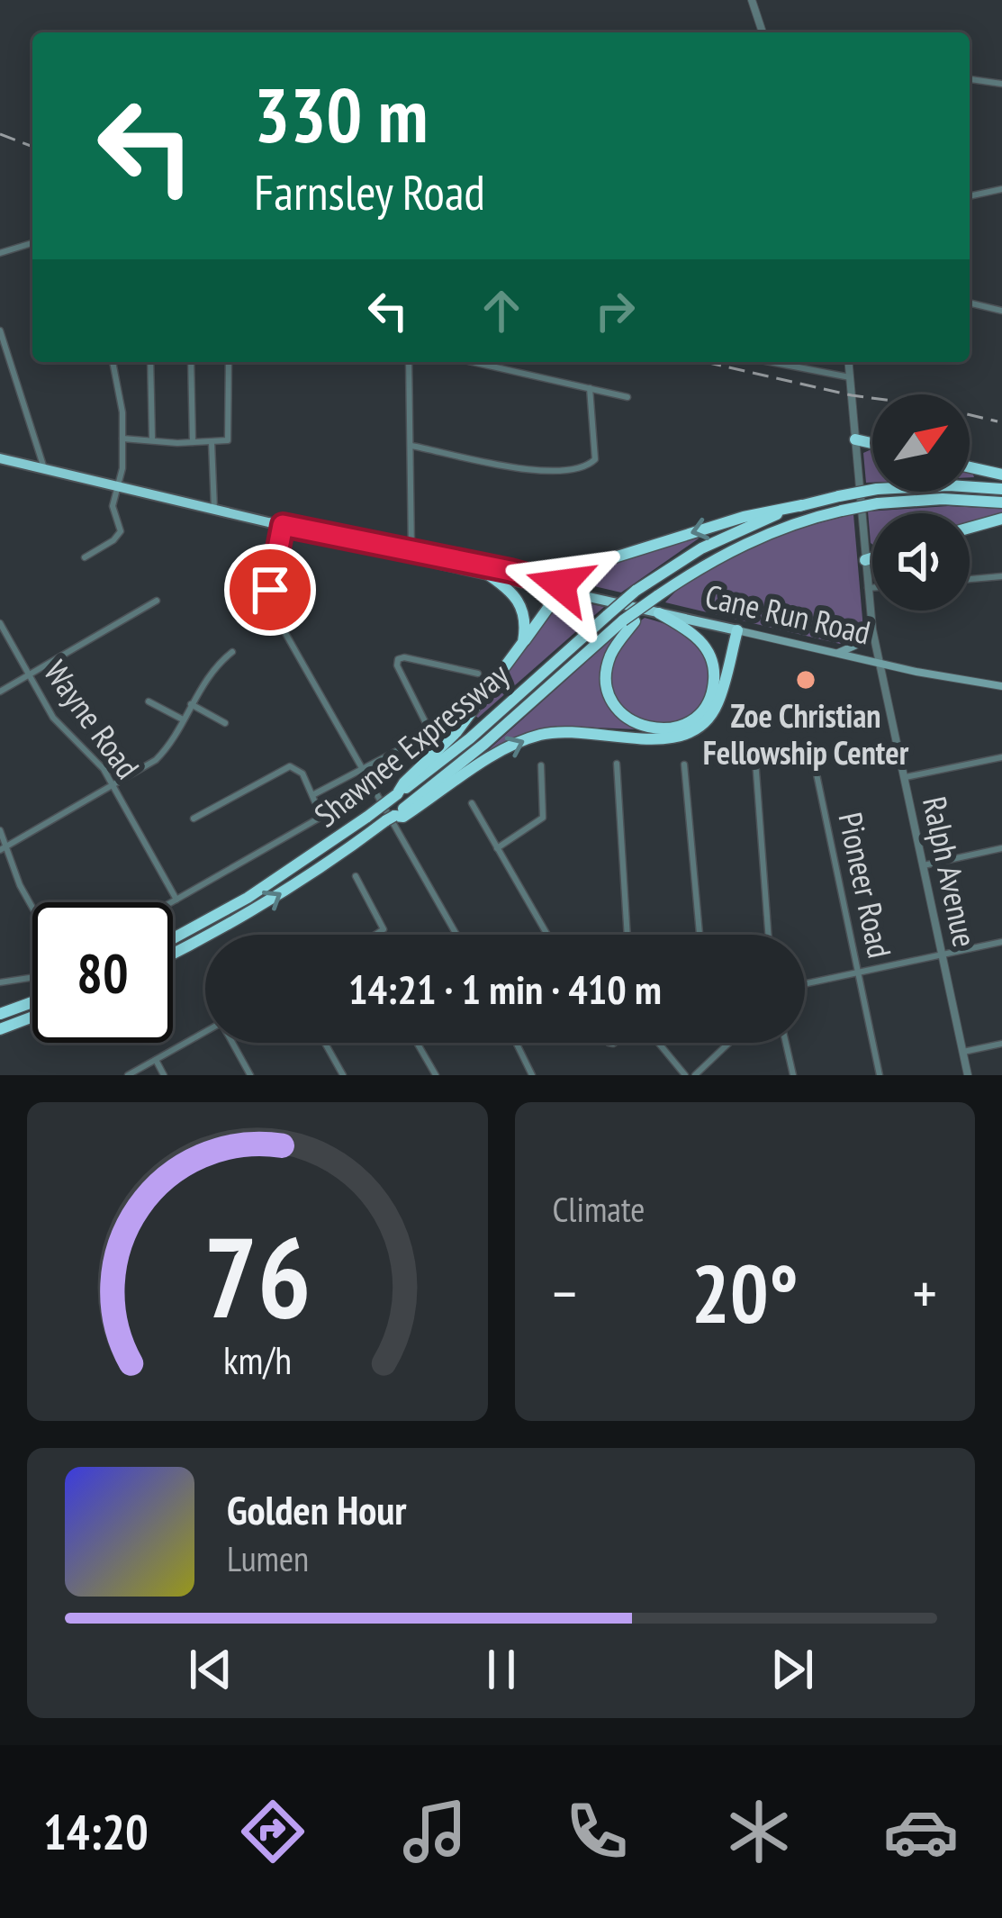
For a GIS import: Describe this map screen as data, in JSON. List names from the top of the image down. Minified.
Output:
{"streets":{"highway":["Cane Run Road","Shawnee Expressway"],"street":["Wayne Road","Ralph Avenue","Pioneer Road"]},"crossings":[["Cane Run Road","Ralph Avenue"]],"places":["Zoe Christian Fellowship Center"],"north":"top right","page":{"turn":["330 m","Farnsley Road"],"limit":"80","trip":"14:21 · 1 min · 410 m","tile":"Climate","heat":["−","20°","+"],"song":["Golden Hour","Lumen"],"tabs":"14:20","gauge":["76","km/h"]}}
